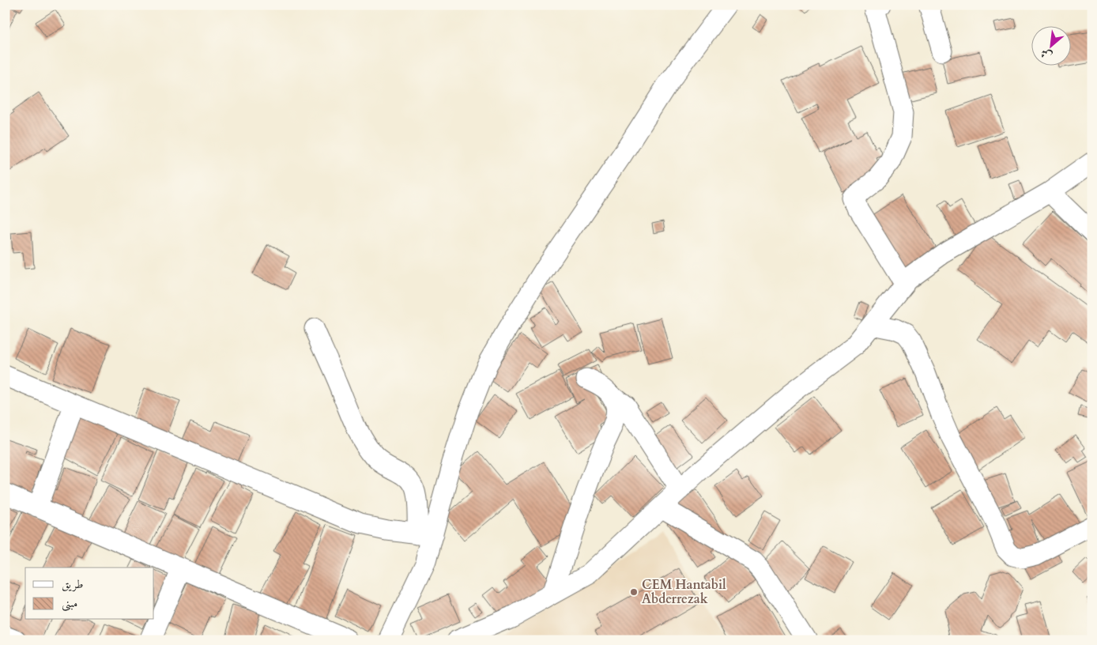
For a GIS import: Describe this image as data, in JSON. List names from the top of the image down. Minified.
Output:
{"places":["CEM Hantabil Abderrezak"],"legend":["طريق","مبنى"],"north":"bottom left"}
